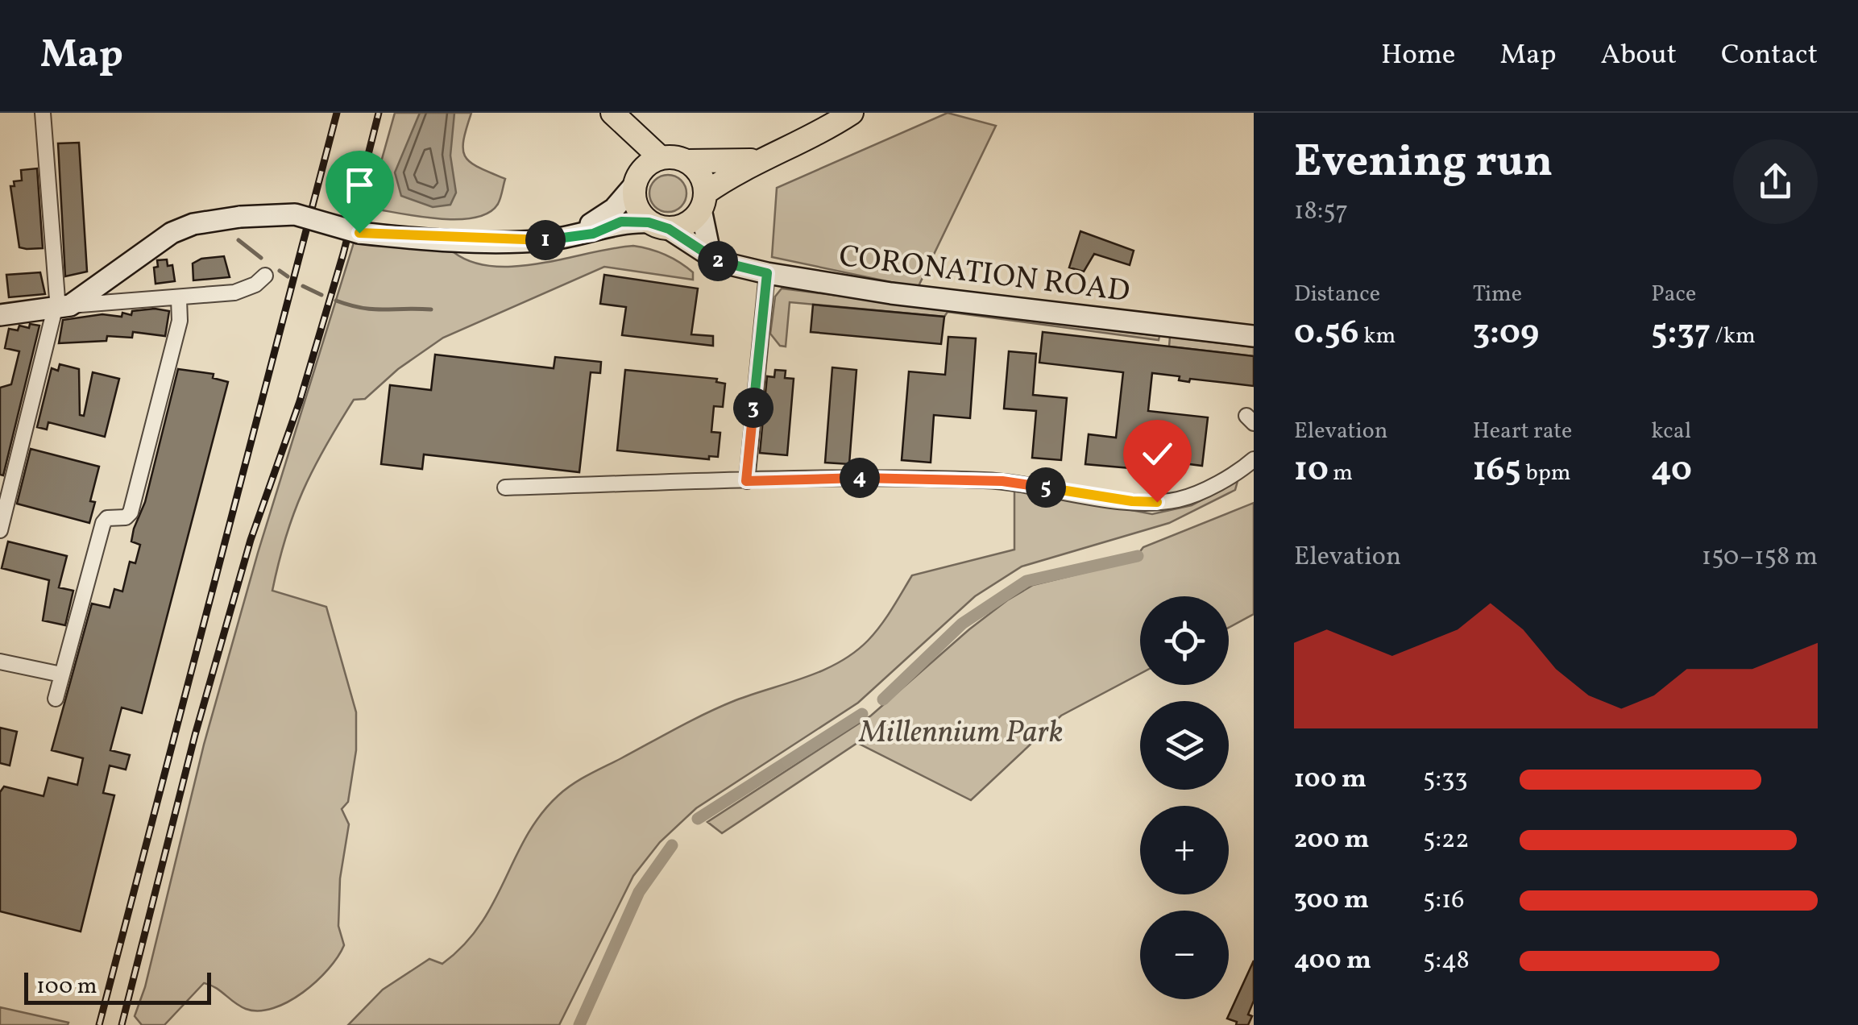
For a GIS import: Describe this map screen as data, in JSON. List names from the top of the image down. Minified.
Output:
{"streets":{"street":["CORONATION ROAD"]},"parks":["Millennium Park"],"scale_bar":"100 m","page":{"header":"Map","nav":["Home","Map","About","Contact"],"heading":["Evening run","18:57"],"pins":["1","2","3","4","5"],"stats":[["Distance","0.56 km"],["Time","3:09"],["Pace","5:37 /km"],["Elevation","10 m"],["Heart rate","165 bpm"],["kcal","40"]],"chart":["Elevation","150–158 m"],"map_buttons":["+","−"],"list":[{"name":"100 m","note":"5:33"},{"name":"200 m","note":"5:22"},{"name":"300 m","note":"5:16"},{"name":"400 m","note":"5:48"}],"scale":"100 m"}}
